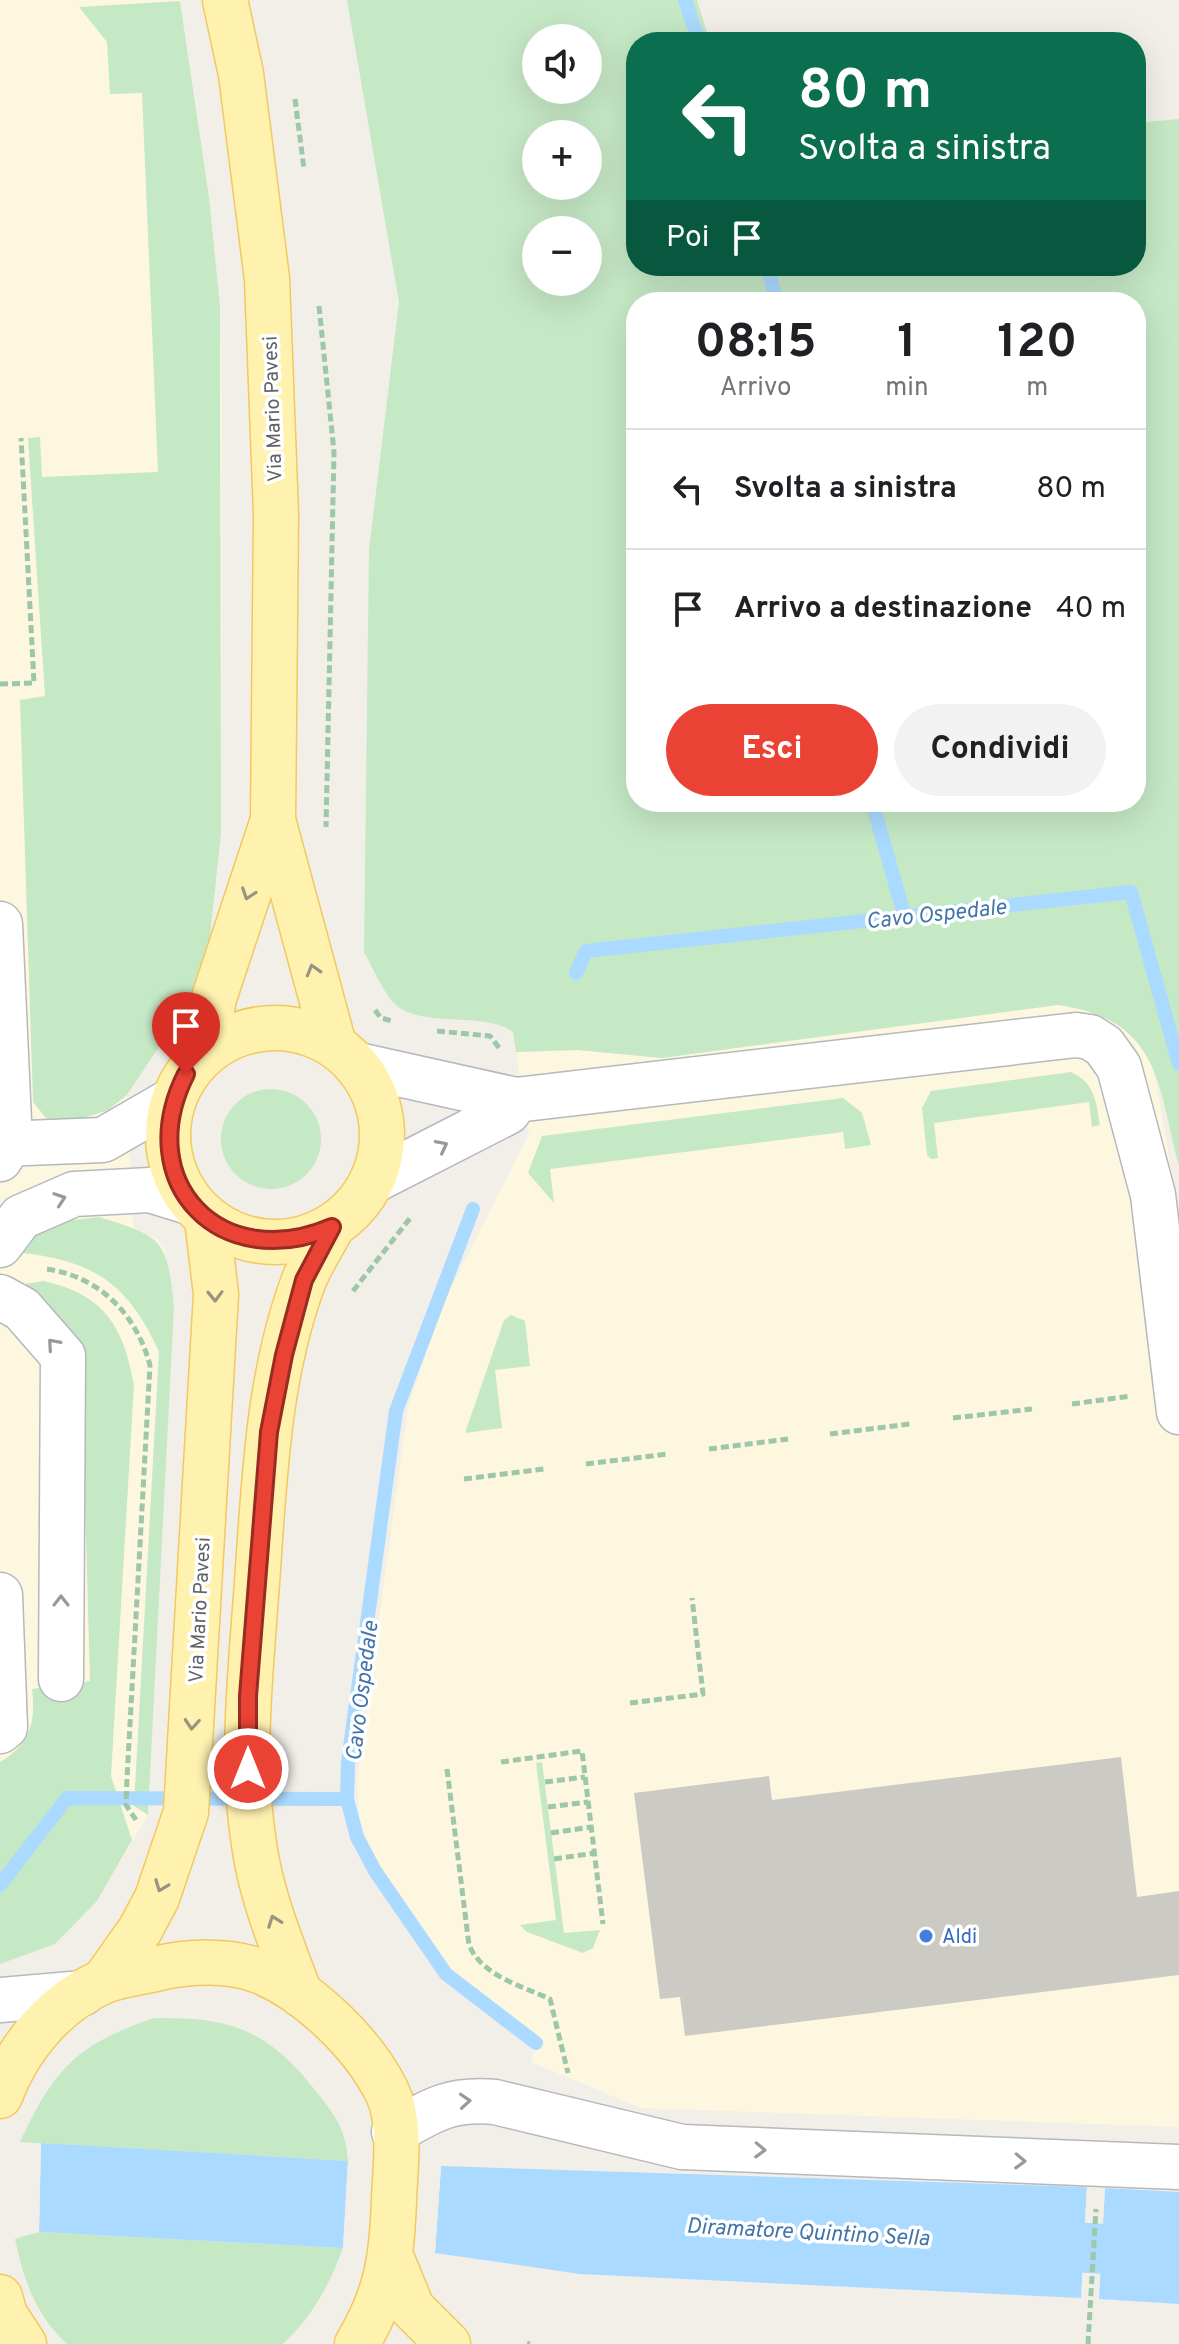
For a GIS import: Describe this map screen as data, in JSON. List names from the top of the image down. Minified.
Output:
{"streets":{"main road":["Via Mario Pavesi"]},"water":["Cavo Ospedale","Diramatore Quintino Sella"],"places":["Aldi"],"page":{"map_buttons":["+","−"],"turn":["80 m","Svolta a sinistra"],"then":"Poi","eta":["08:15","Arrivo","1","min","120","m"],"list":[{"name":"Svolta a sinistra","value":"80 m"},{"name":"Arrivo a destinazione","value":"40 m"}],"buttons":["Esci","Condividi"]}}
